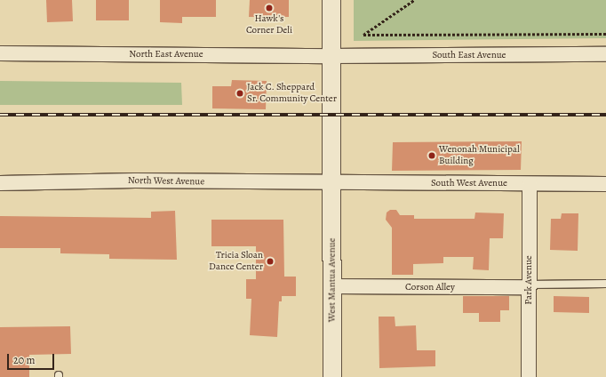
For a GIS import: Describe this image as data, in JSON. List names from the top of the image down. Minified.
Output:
{"streets":{"street":["North East Avenue","South East Avenue","North West Avenue","South West Avenue","West Mantua Avenue","Park Avenue","Corson Alley"]},"crossings":[["North East Avenue","South East Avenue"],["North East Avenue","West Mantua Avenue"],["South East Avenue","West Mantua Avenue"],["North West Avenue","South West Avenue"],["North West Avenue","West Mantua Avenue"],["South West Avenue","West Mantua Avenue"],["South West Avenue","Park Avenue"],["West Mantua Avenue","Corson Alley"],["Park Avenue","Corson Alley"]],"places":["Hawk's Corner Deli","Jack C. Sheppard Sr. Community Center","Wenonah Municipal Building","Tricia Sloan Dance Center"],"scale_bar":"20 m"}
